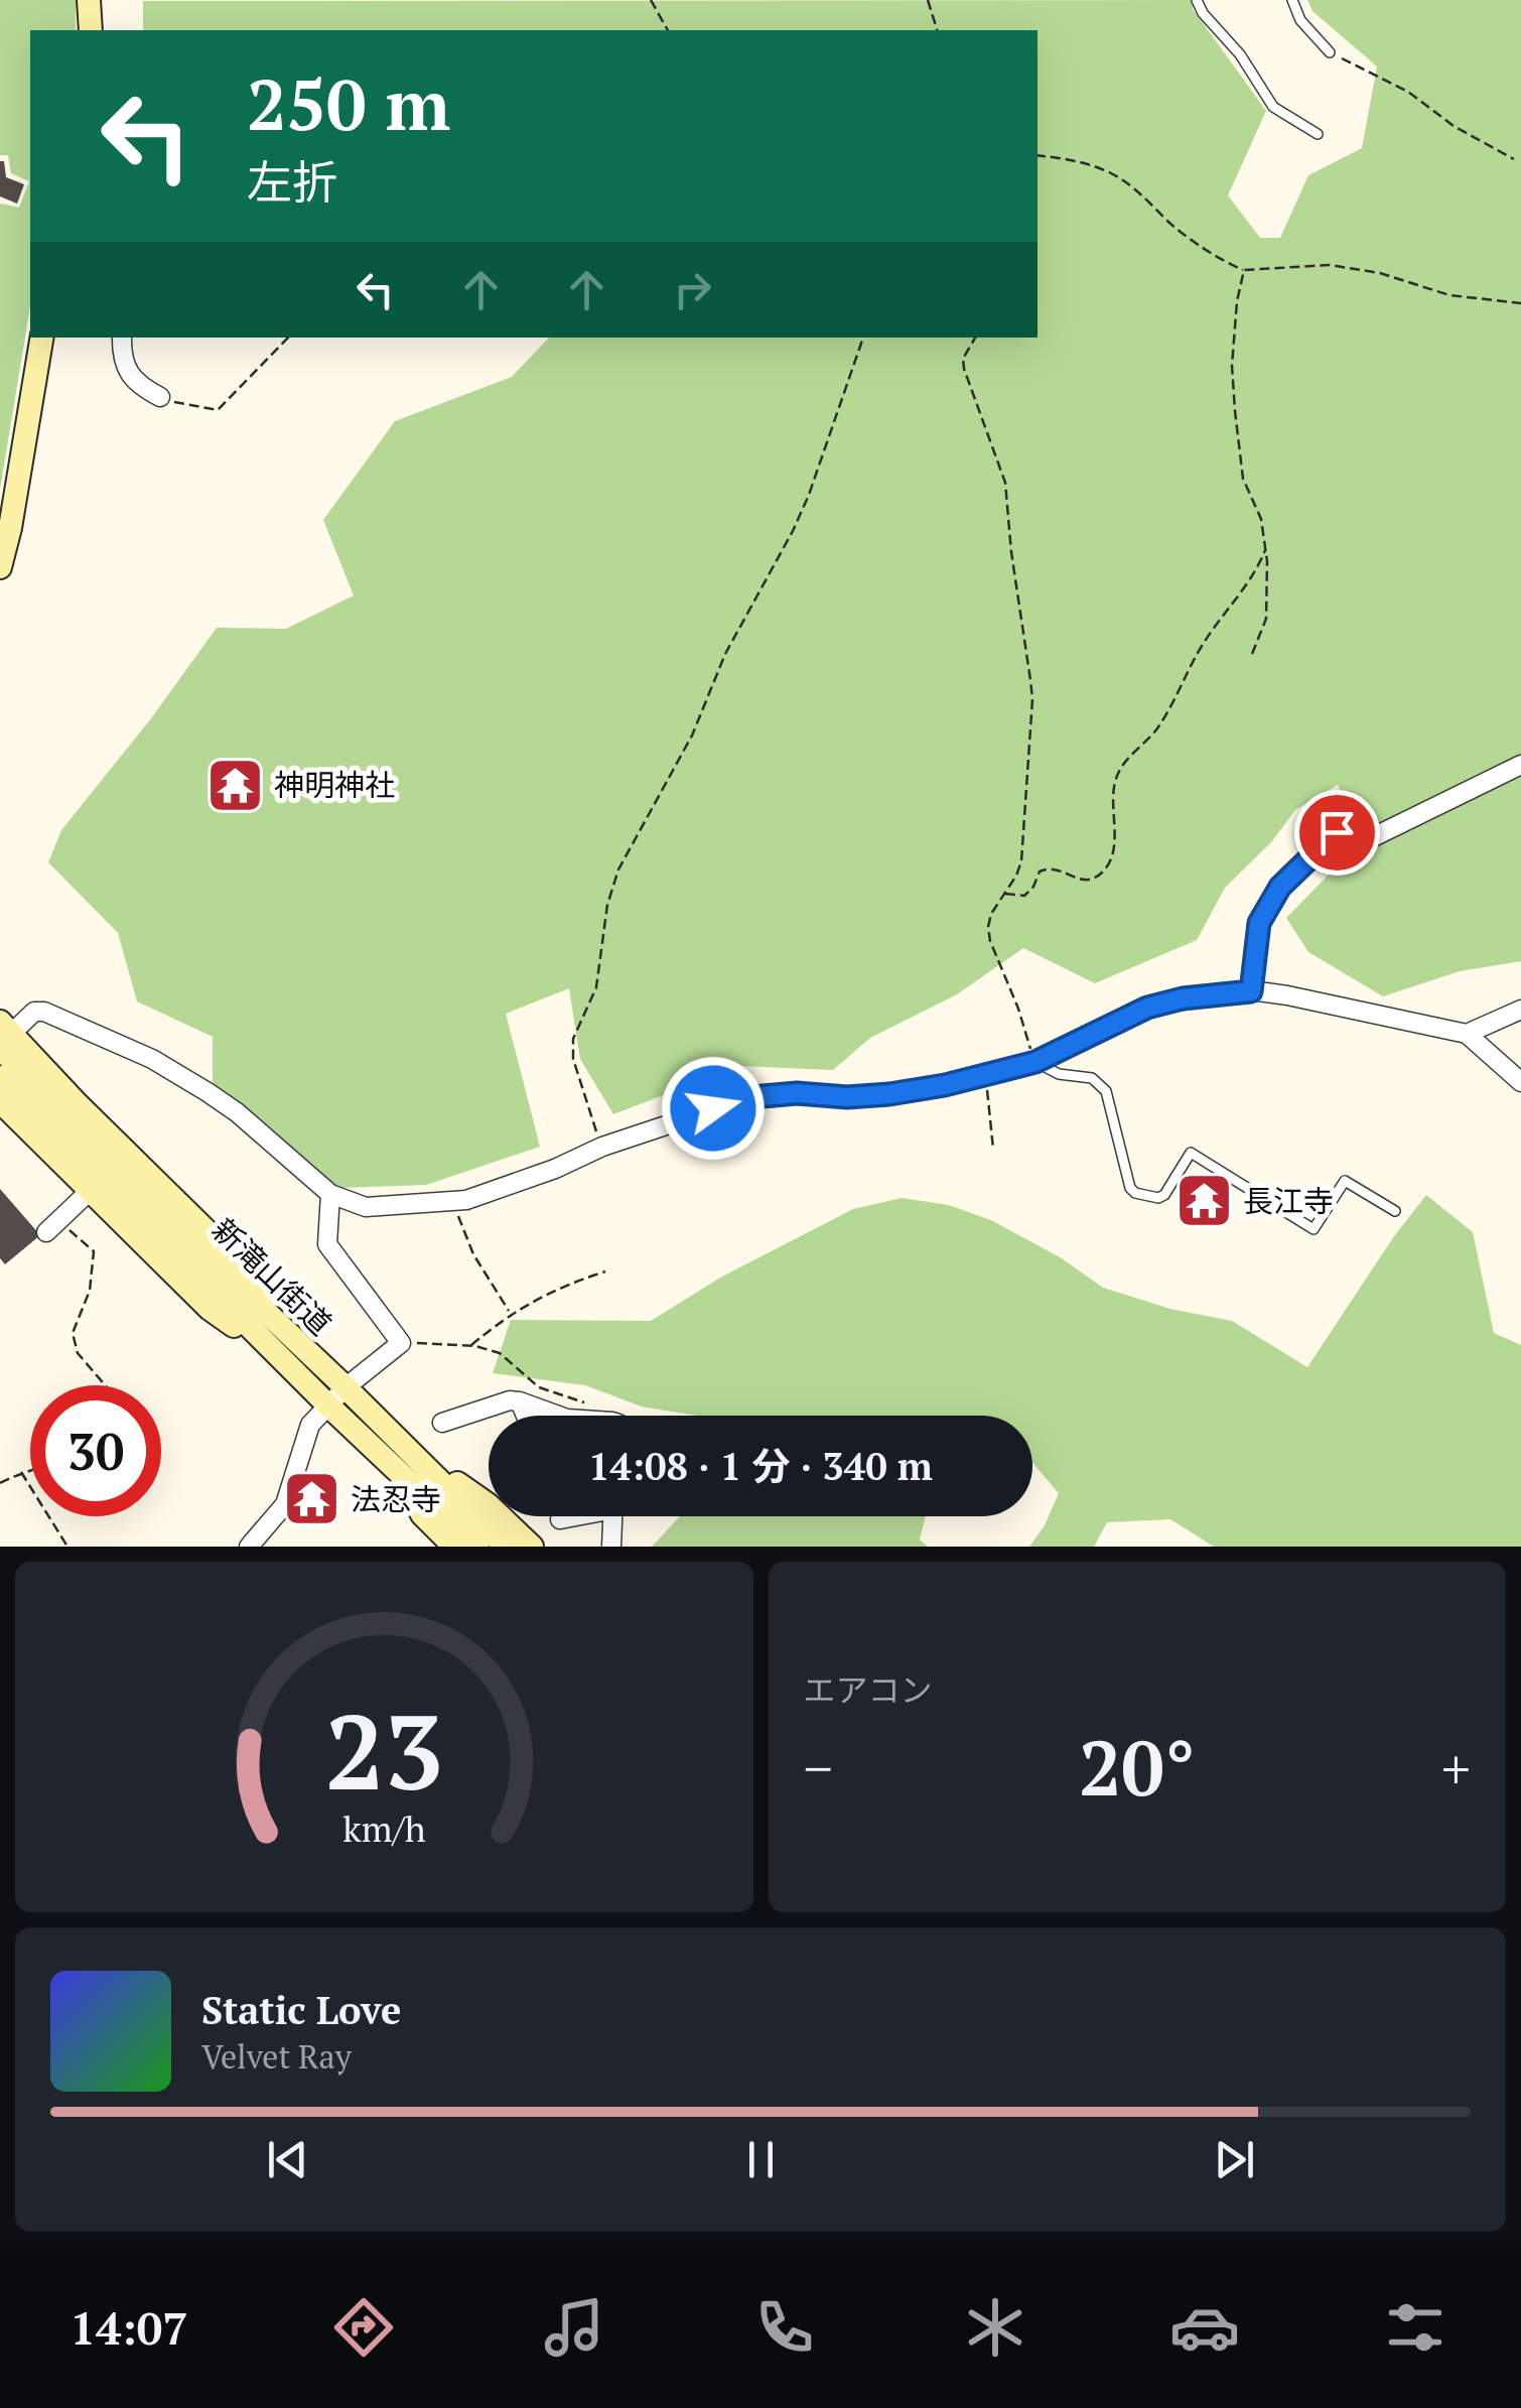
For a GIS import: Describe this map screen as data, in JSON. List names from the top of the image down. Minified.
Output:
{"streets":{"main road":["新滝山街道"]},"places":{"temple":["神明神社","長江寺","法忍寺"]},"page":{"turn":["250 m","左折"],"limit":"30","trip":"14:08 · 1 分 · 340 m","tile":"エアコン","heat":["−","20°","+"],"song":["Static Love","Velvet Ray"],"tabs":"14:07","gauge":["23","km/h"]}}
